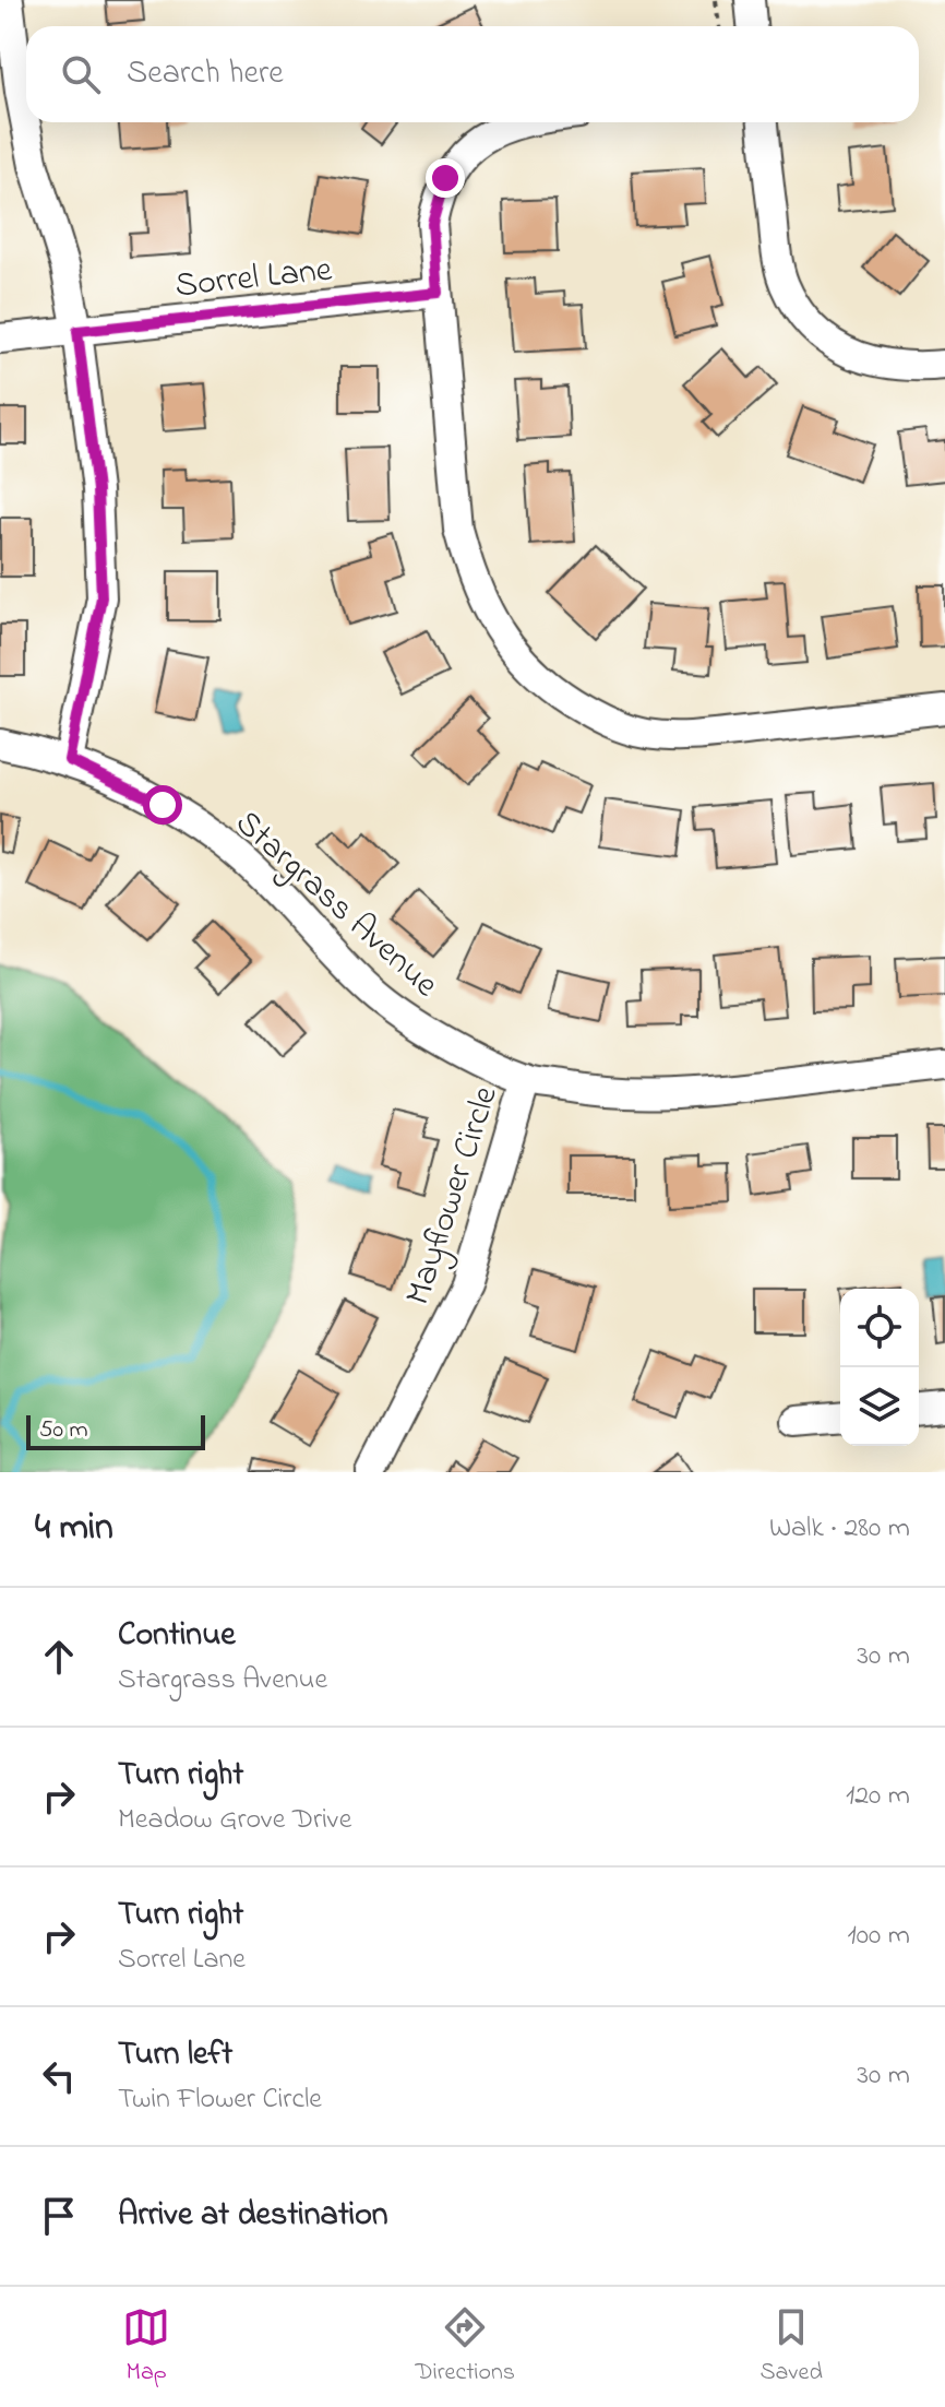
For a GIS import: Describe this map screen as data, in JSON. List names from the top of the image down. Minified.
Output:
{"streets":{"street":["Sorrel Lane","Stargrass Avenue","Mayflower Circle"]},"crossings":[["Stargrass Avenue","Mayflower Circle"]],"scale_bar":"50 m","page":{"search":"Search here","scale":"50 m","heading":["4 min","Walk · 280 m"],"list":[["Continue","Stargrass Avenue","30 m"],["Turn right","Meadow Grove Drive","120 m"],["Turn right","Sorrel Lane","100 m"],["Turn left","Twin Flower Circle","30 m"],"Arrive at destination"],"nav":["Map","Directions","Saved"]}}
